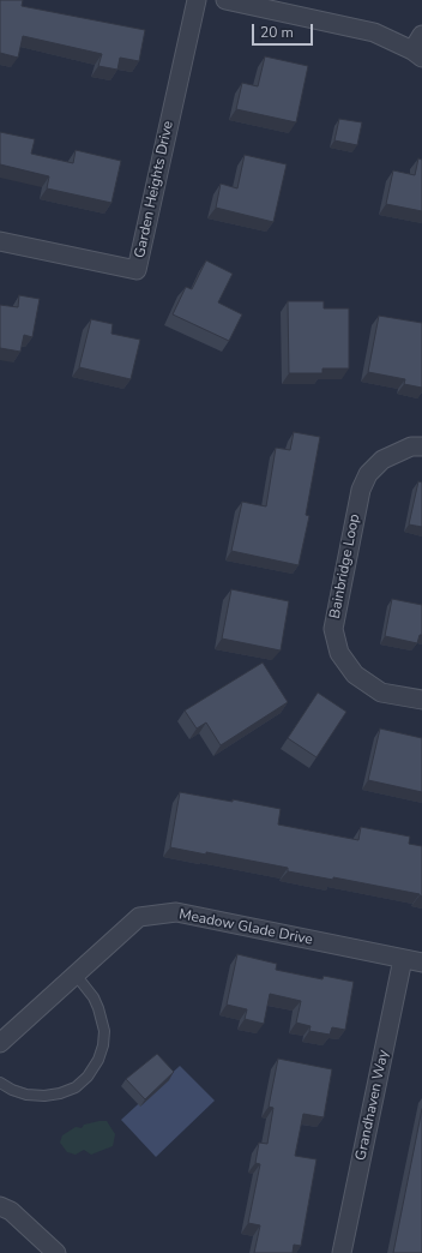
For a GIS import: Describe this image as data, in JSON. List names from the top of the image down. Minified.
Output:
{"streets":{"street":["Garden Heights Drive","Bainbridge Loop","Meadow Glade Drive","Grandhaven Way"]},"crossings":[["Meadow Glade Drive","Grandhaven Way"]],"scale_bar":"20 m"}
